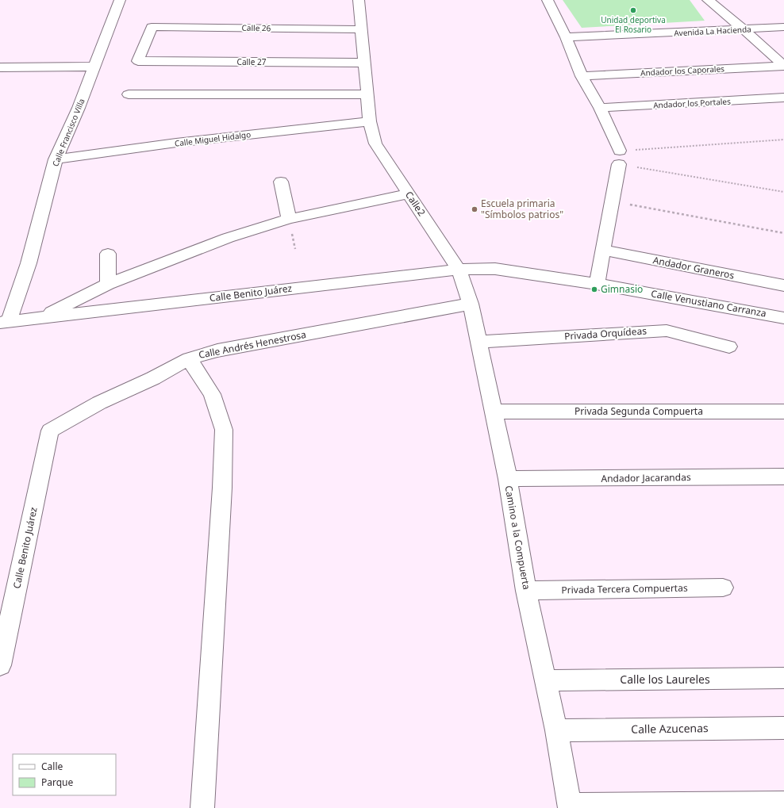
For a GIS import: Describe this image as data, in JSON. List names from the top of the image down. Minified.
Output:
{"streets":{"street":["Calle 26","Avenida La Hacienda","Calle 27","Andador los Caporales","Andador los Portales","Calle Francisco Villa","Calle Miguel Hidalgo","Calle2","Andador Graneros","Calle Benito Juárez","Calle Venustiano Carranza","Privada Orquídeas","Calle Andrés Henestrosa","Privada Segunda Compuerta","Andador Jacarandas","Camino a la Compuerta","Privada Tercera Compuertas","Calle los Laureles","Calle Azucenas"]},"crossings":[["Calle 26","Calle 27"],["Calle 26","Calle2"],["Calle 27","Calle2"],["Calle Francisco Villa","Calle Miguel Hidalgo"],["Calle Francisco Villa","Calle Benito Juárez"],["Calle Miguel Hidalgo","Calle2"],["Calle2","Calle Benito Juárez"],["Calle2","Camino a la Compuerta"],["Calle Benito Juárez","Calle Andrés Henestrosa"],["Calle Benito Juárez","Camino a la Compuerta"],["Privada Orquídeas","Camino a la Compuerta"],["Calle Andrés Henestrosa","Camino a la Compuerta"],["Privada Segunda Compuerta","Camino a la Compuerta"],["Andador Jacarandas","Camino a la Compuerta"],["Camino a la Compuerta","Privada Tercera Compuertas"],["Camino a la Compuerta","Calle los Laureles"],["Camino a la Compuerta","Calle Azucenas"]],"places":["Unidad deportiva El Rosario","Escuela primaria \"Símbolos patrios\"","Gimnasio"],"legend":["Calle","Parque"]}
